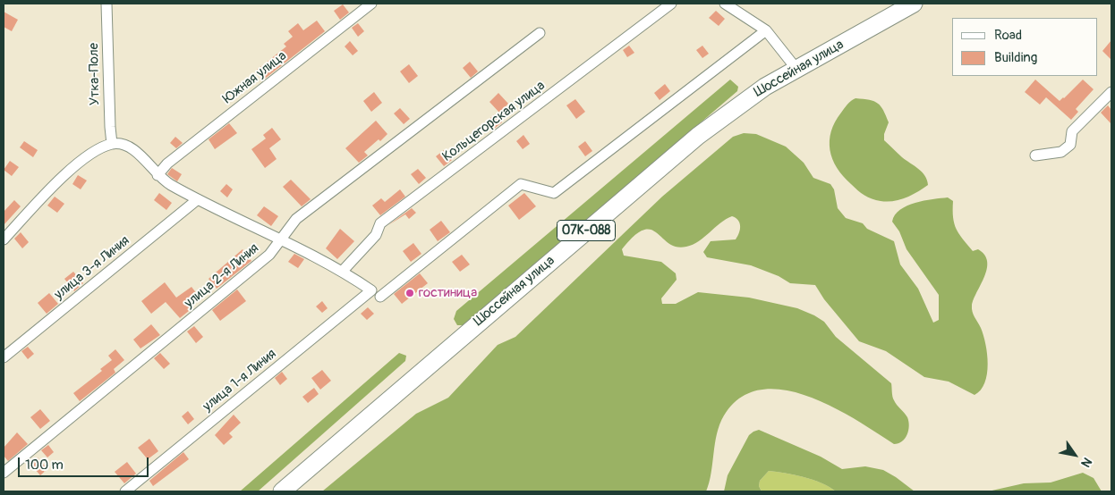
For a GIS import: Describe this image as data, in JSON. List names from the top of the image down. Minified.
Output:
{"streets":{"main road":["Шоссейная улица","07К-088"],"street":["Утка-Поле","Южная улица","Кольцегорская улица","улица 3-я Линия","улица 2-я Линия","улица 1-я Линия"]},"places":["гостиница"],"legend":["Road","Building"],"scale_bar":"100 m","north":"bottom right"}
